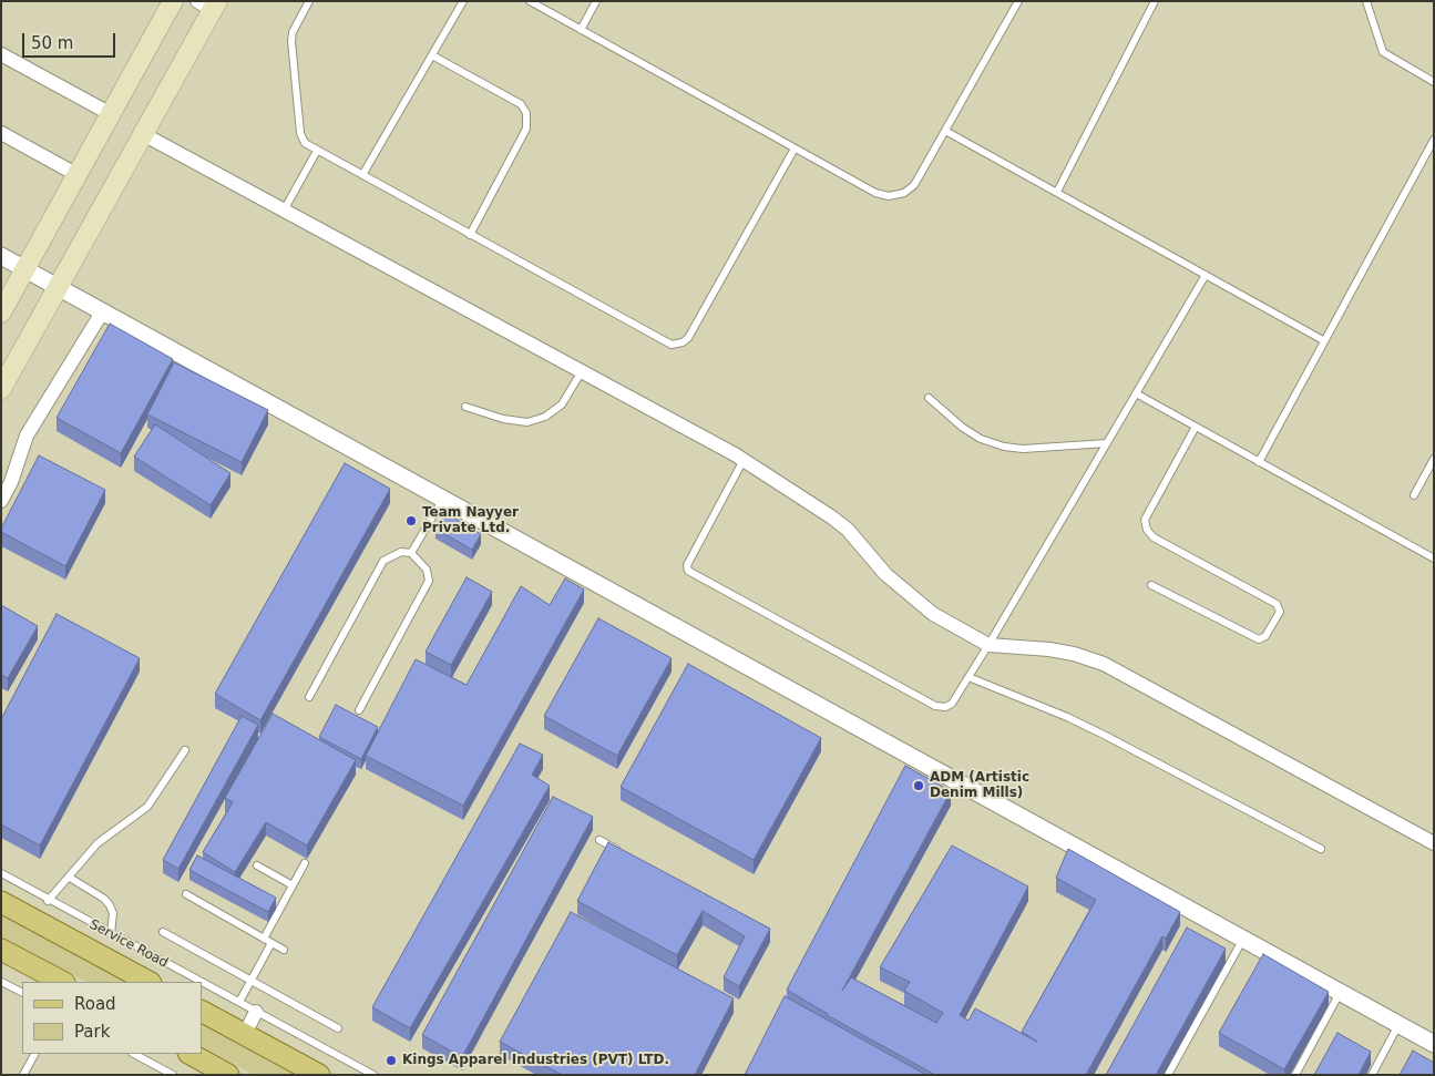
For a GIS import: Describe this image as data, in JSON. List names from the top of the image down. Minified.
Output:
{"streets":{"lane":["Service Road"]},"places":["Team Nayyer Private Ltd.","ADM (Artistic Denim Mills)","Kings Apparel Industries (PVT) LTD."],"legend":["Road","Park"],"scale_bar":"50 m"}
